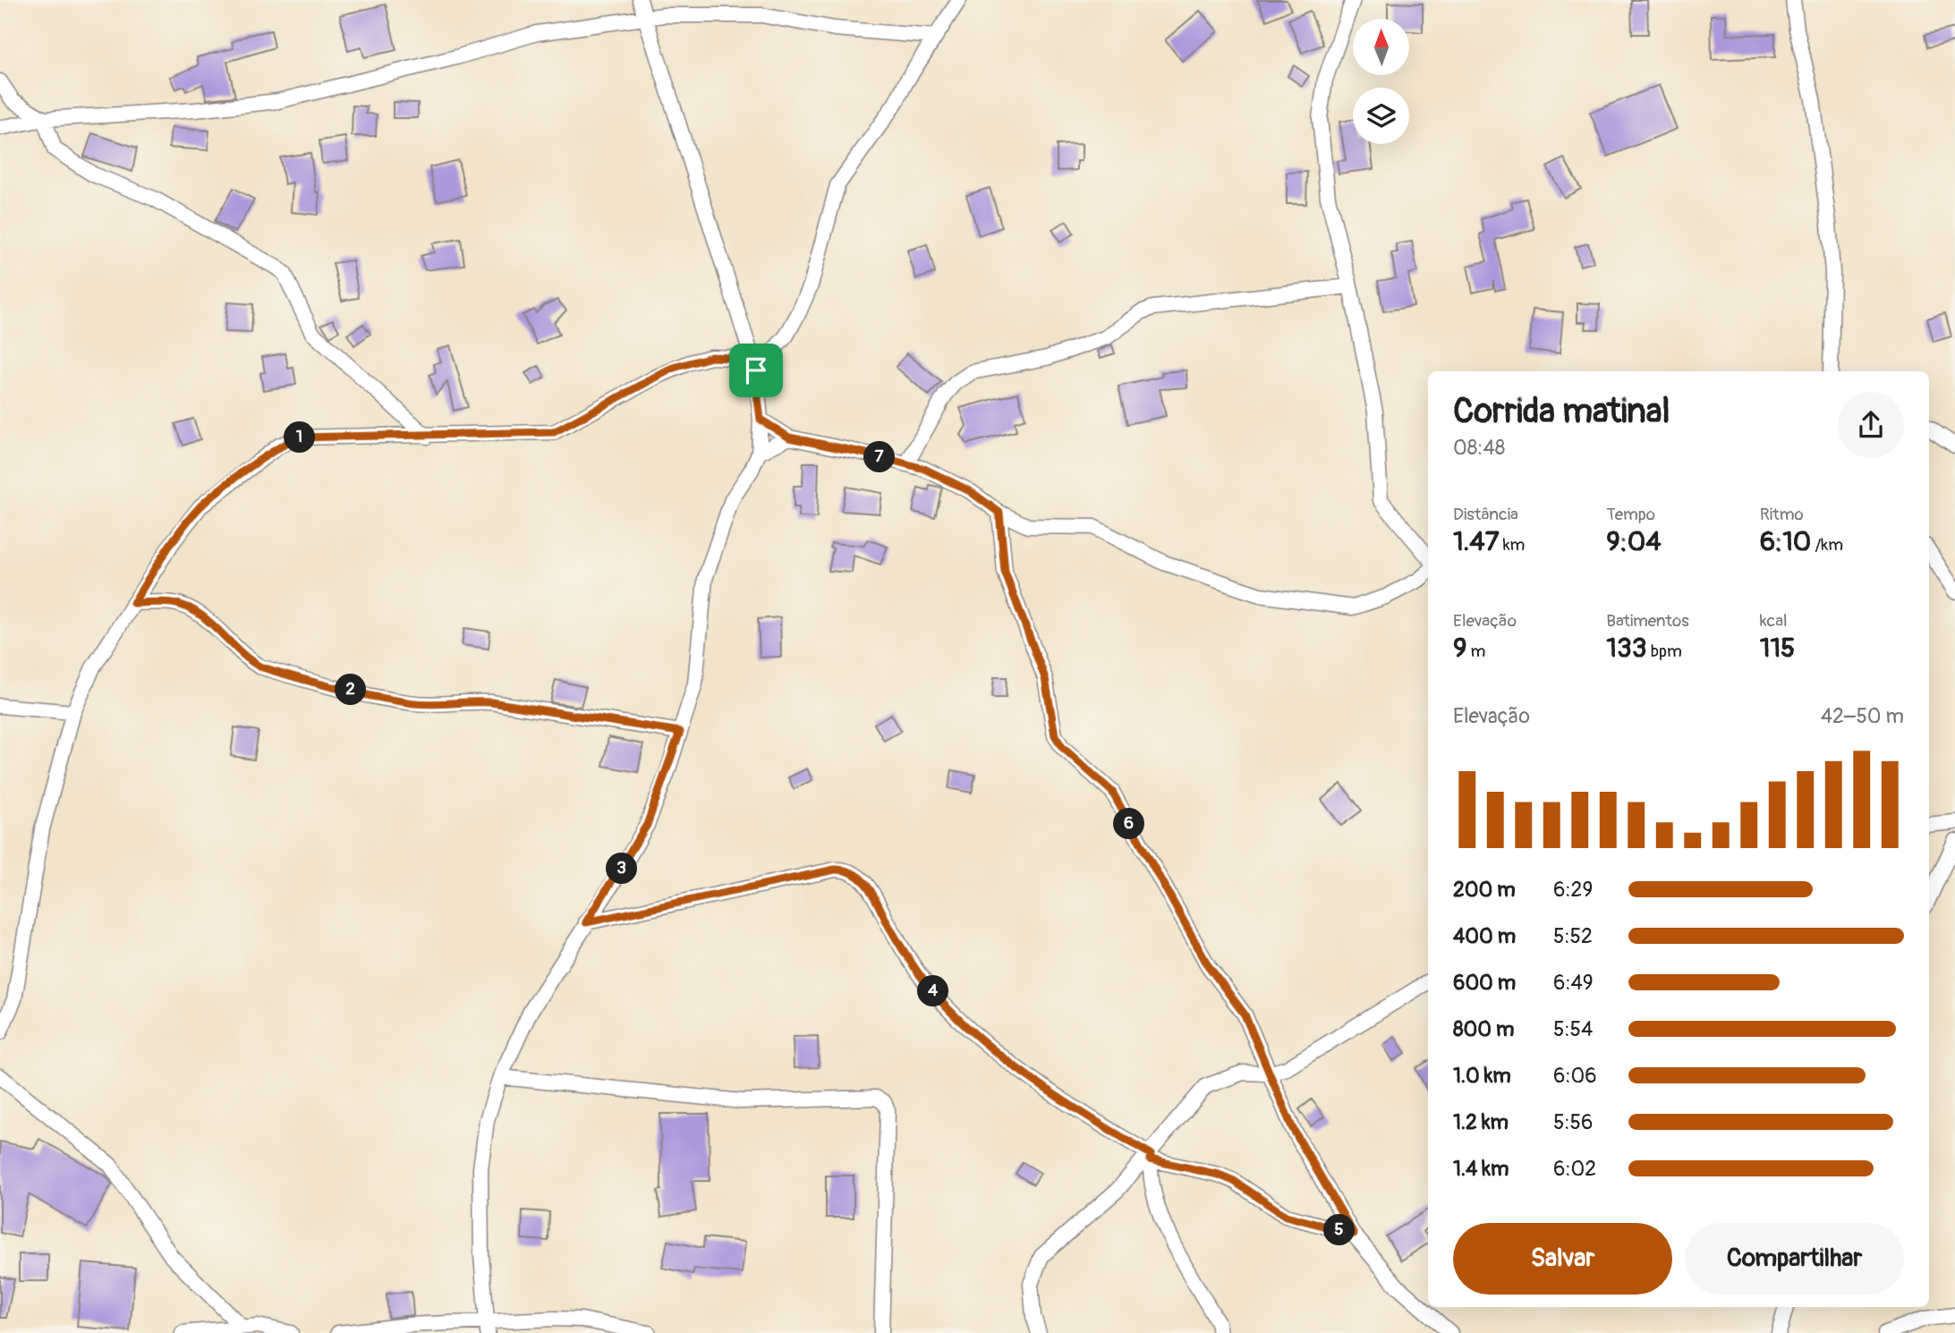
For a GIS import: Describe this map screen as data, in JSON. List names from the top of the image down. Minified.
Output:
{"north":"top","page":{"heading":["Corrida matinal","08:48"],"pins":["1","7","2","6","3","4","5"],"stats":[["Distância","1.47 km"],["Tempo","9:04"],["Ritmo","6:10 /km"],["Elevação","9 m"],["Batimentos","133 bpm"],["kcal","115"]],"chart":["Elevação","42–50 m"],"list":[{"name":"200 m","note":"6:29"},{"name":"400 m","note":"5:52"},{"name":"600 m","note":"6:49"},{"name":"800 m","note":"5:54"},{"name":"1.0 km","note":"6:06"},{"name":"1.2 km","note":"5:56"},{"name":"1.4 km","note":"6:02"}],"buttons":["Salvar","Compartilhar"]}}
